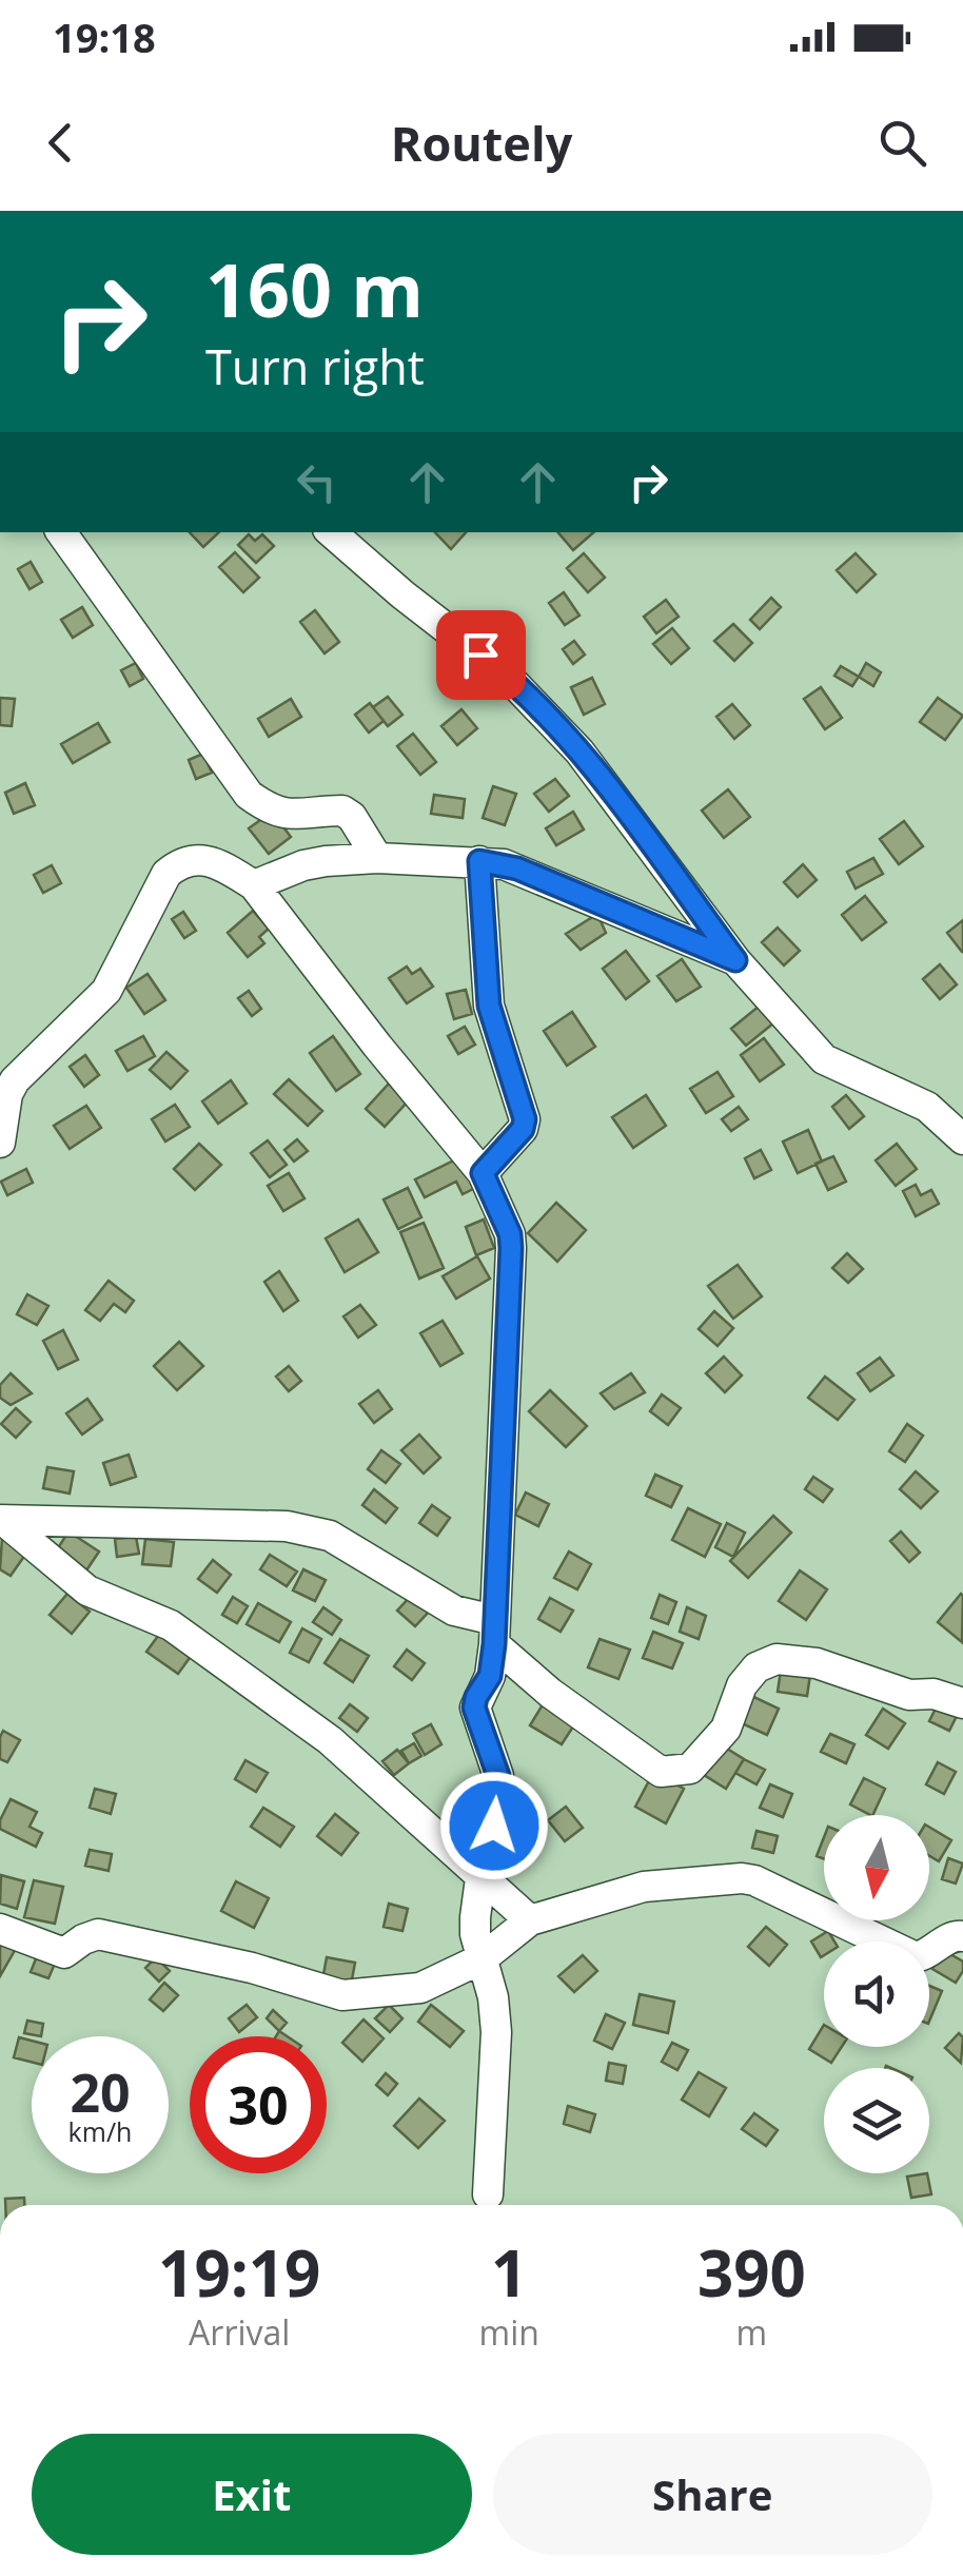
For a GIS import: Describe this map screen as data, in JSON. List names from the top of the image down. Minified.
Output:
{"north":"bottom","page":{"status":"19:18","header":"Routely","turn":["160 m","Turn right"],"speed":"20 km/h","limit":"30","eta":["19:19","Arrival","1","min","390","m"],"buttons":["Exit","Share"]}}
